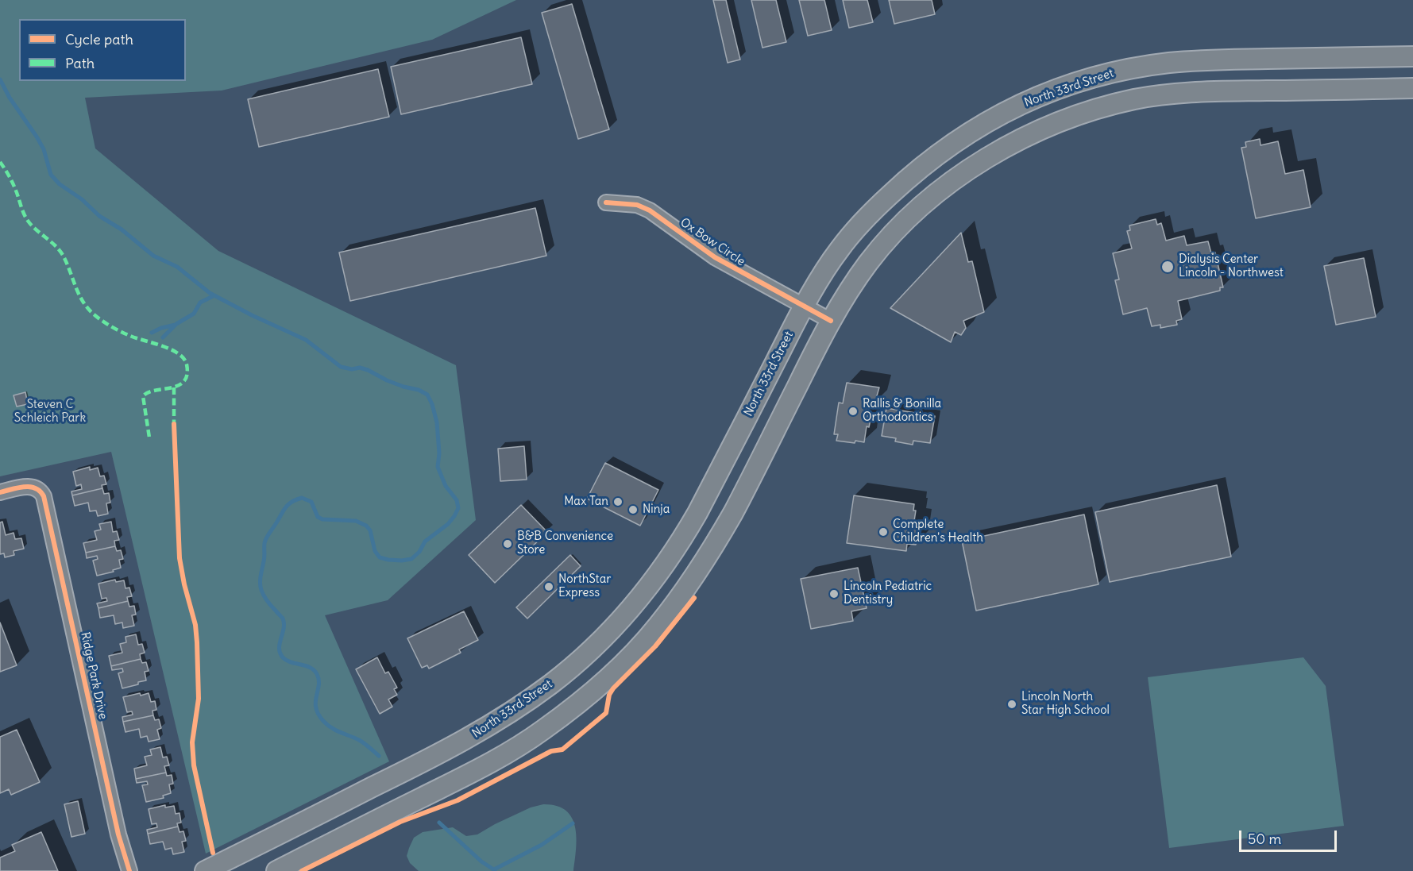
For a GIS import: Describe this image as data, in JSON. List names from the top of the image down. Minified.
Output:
{"streets":{"main road":["North 33rd Street"],"street":["Ox Bow Circle","Ridge Park Drive"]},"crossings":[["North 33rd Street","Ox Bow Circle"]],"parks":["Steven C Schleich Park"],"places":["Dialysis Center Lincoln - Northwest","Rallis & Bonilla Orthodontics","Max Tan","Ninja","Complete Children's Health","B&B Convenience Store","NorthStar Express","Lincoln Pediatric Dentistry","Lincoln North Star High School"],"legend":["Cycle path","Path"],"scale_bar":"50 m"}
